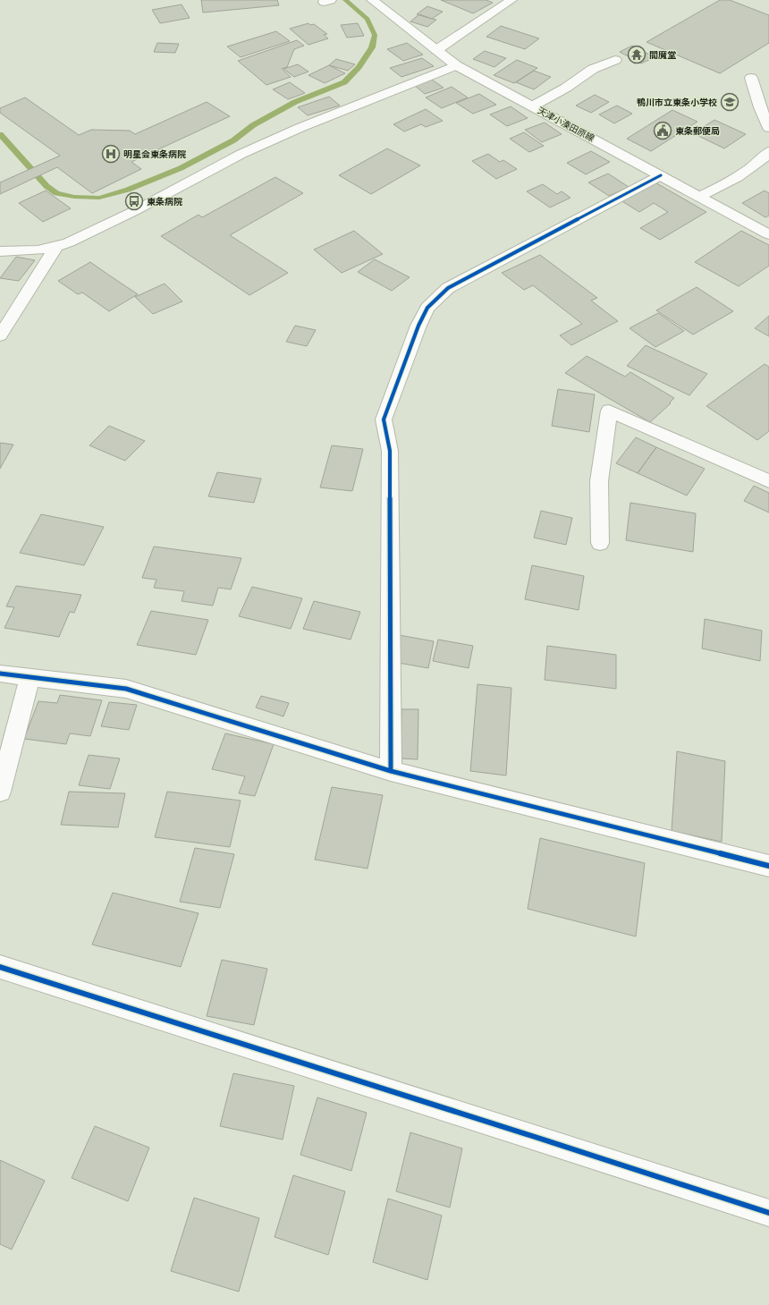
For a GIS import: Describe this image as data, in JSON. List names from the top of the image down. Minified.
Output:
{"streets":{"street":["天津小湊田原線"]},"places":{"temple":["閻魔堂"],"school or university":["鴨川市立東条小学校"],"public building":["東条郵便局"],"hospital":["明星会東条病院"],"bus stop":["東条病院"]}}
